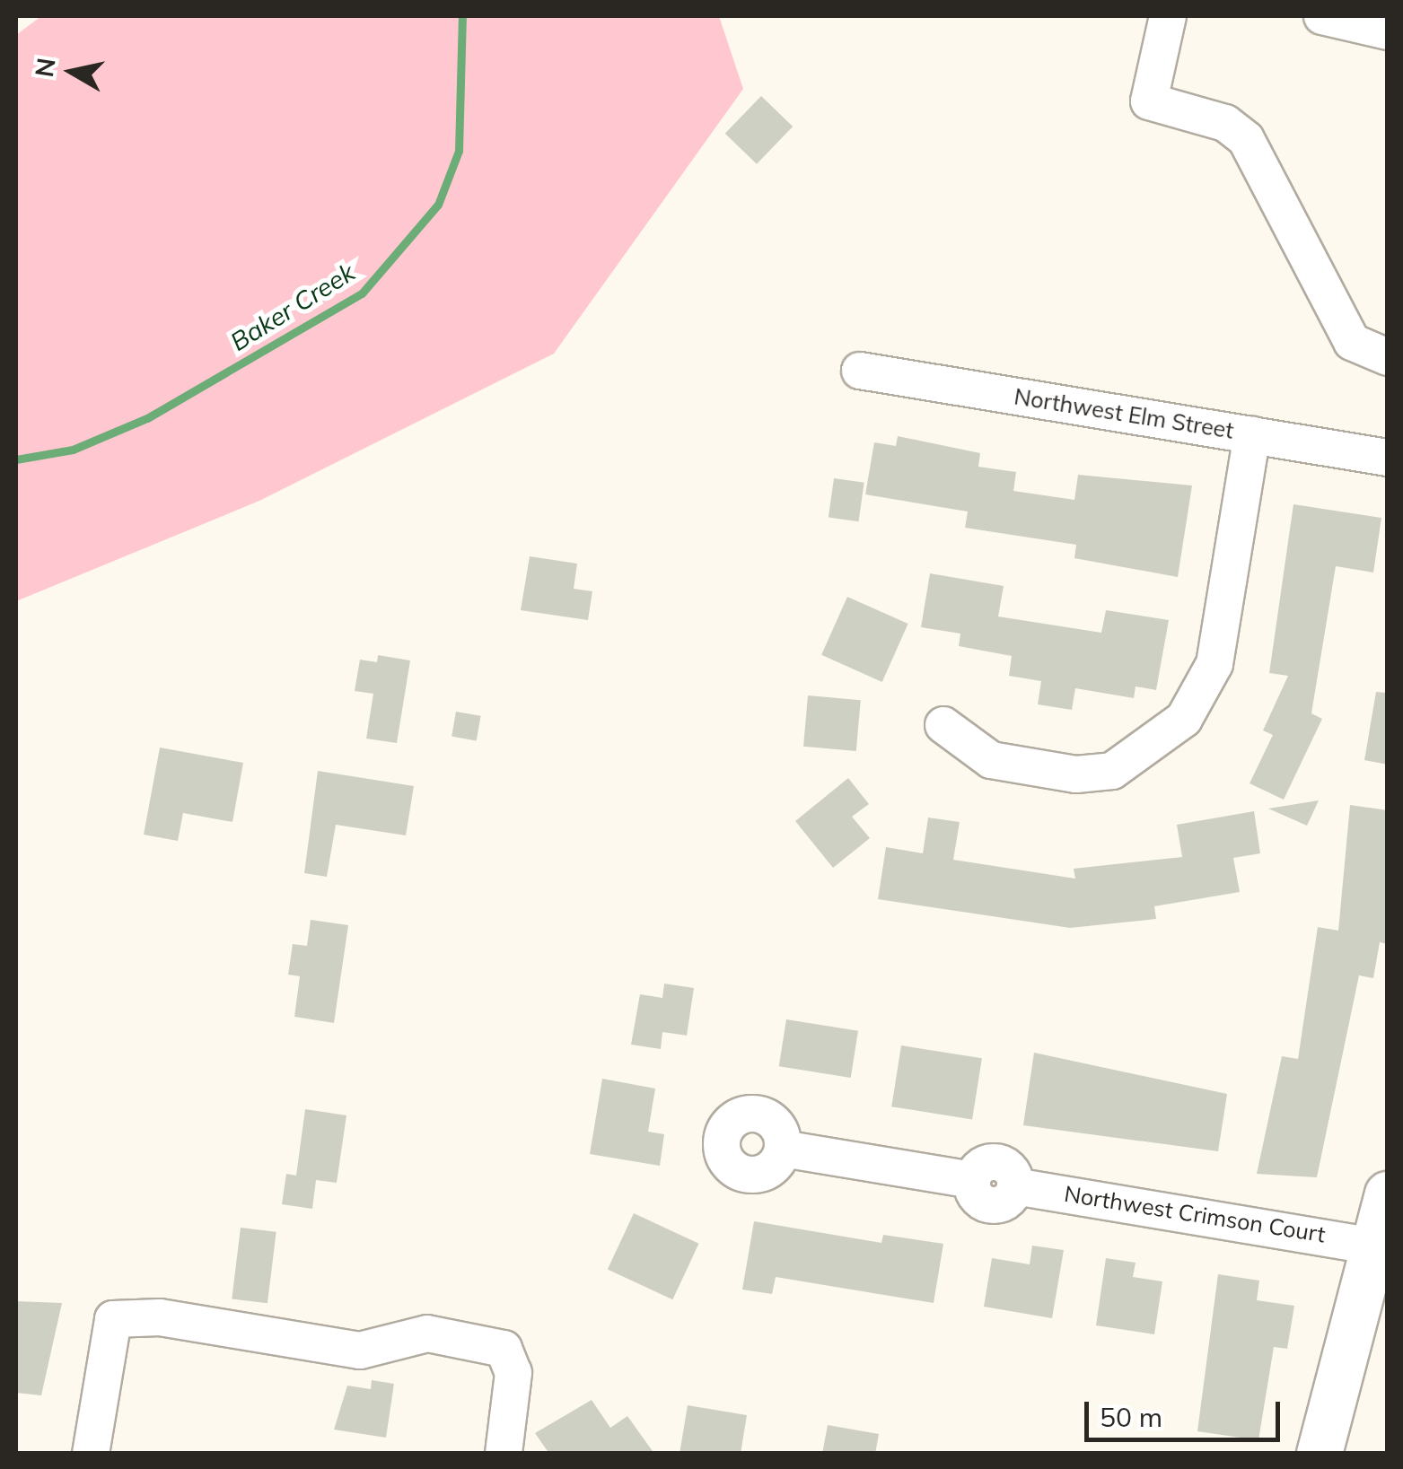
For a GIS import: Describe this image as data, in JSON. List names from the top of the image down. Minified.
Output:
{"streets":{"street":["Northwest Elm Street","Northwest Crimson Court"]},"water":["Baker Creek"],"scale_bar":"50 m","north":"left"}
